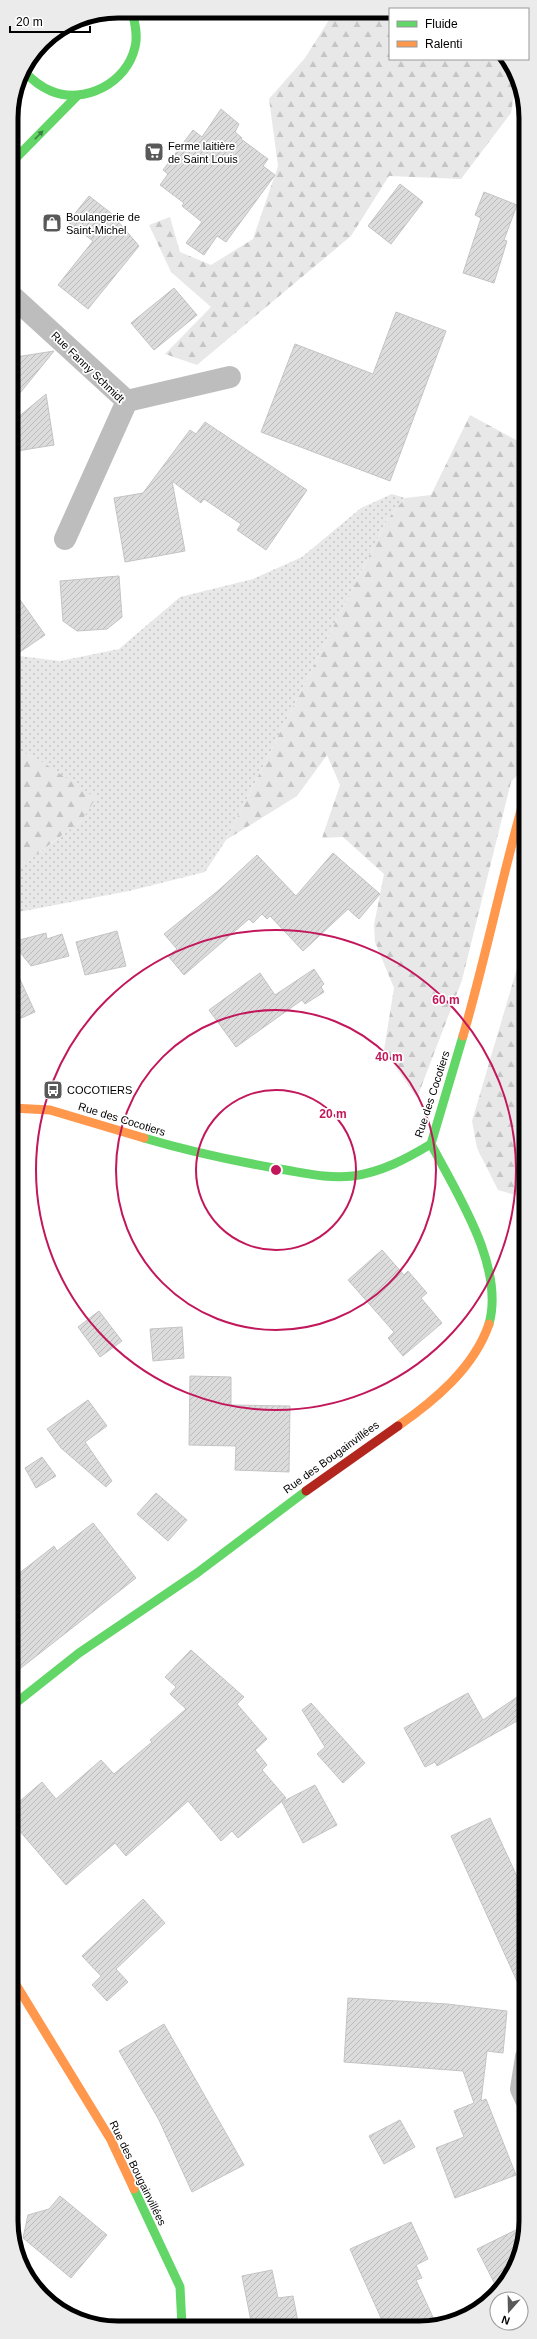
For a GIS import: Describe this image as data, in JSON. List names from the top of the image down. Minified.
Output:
{"streets":{"street":["Rue Fanny Schmidt","Rue des Cocotiers","Rue des Bougainvillées"]},"crossings":[["Rue des Cocotiers","Rue des Bougainvillées"]],"places":{"supermarket":["Ferme laitière de Saint Louis"],"shop":["Boulangerie de Saint-Michel"],"bus stop":["COCOTIERS"]},"legend":["Fluide","Ralenti"],"scale_bar":"20 m","north":"bottom","rings":["60 m","40 m","20 m"]}
